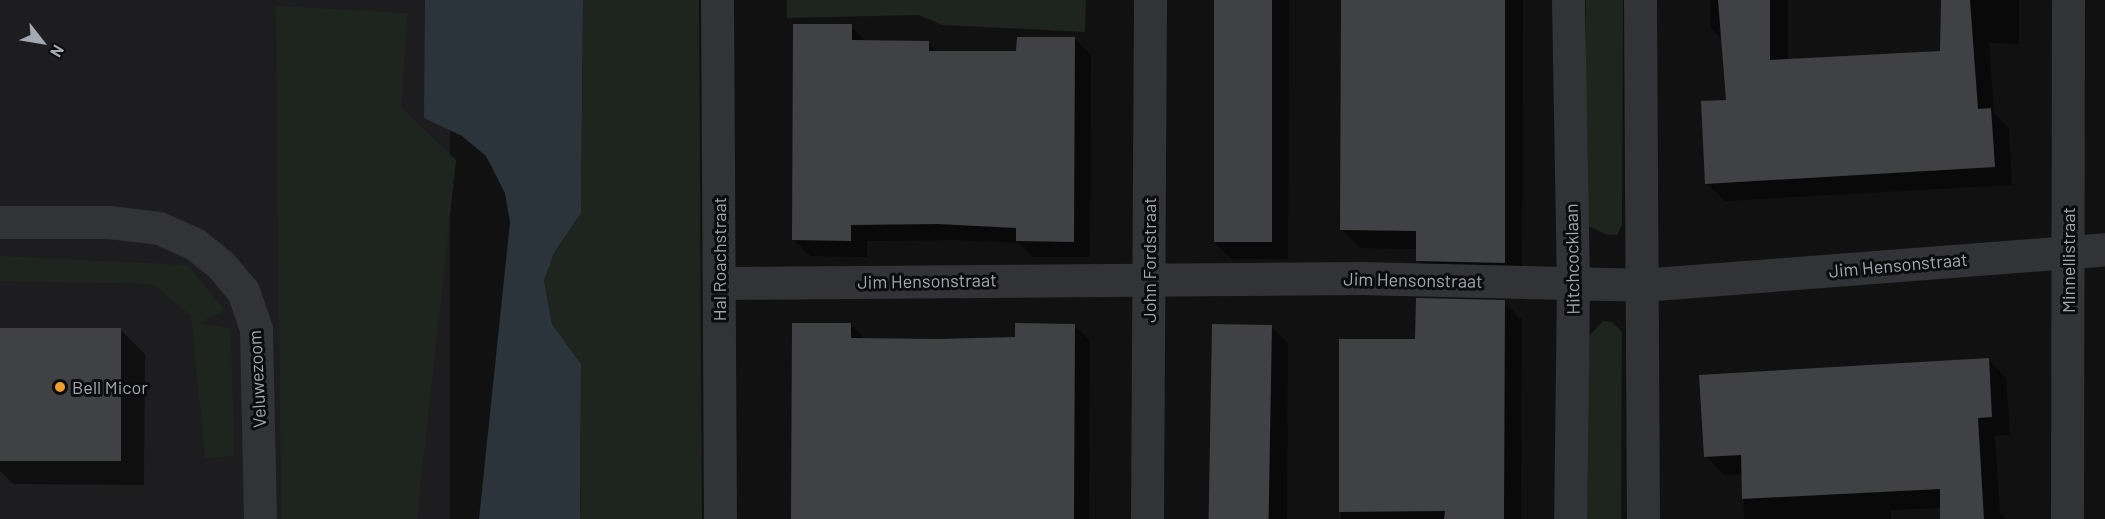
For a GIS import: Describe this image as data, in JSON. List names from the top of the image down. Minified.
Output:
{"streets":{"street":["Hal Roachstraat","Hitchcocklaan","John Fordstraat","Minnellistraat","Jim Hensonstraat","Veluwezoom"]},"crossings":[["Hal Roachstraat","Jim Hensonstraat"],["Hitchcocklaan","Jim Hensonstraat"],["John Fordstraat","Jim Hensonstraat"],["Minnellistraat","Jim Hensonstraat"]],"places":["Bell Micor"],"north":"bottom right"}
